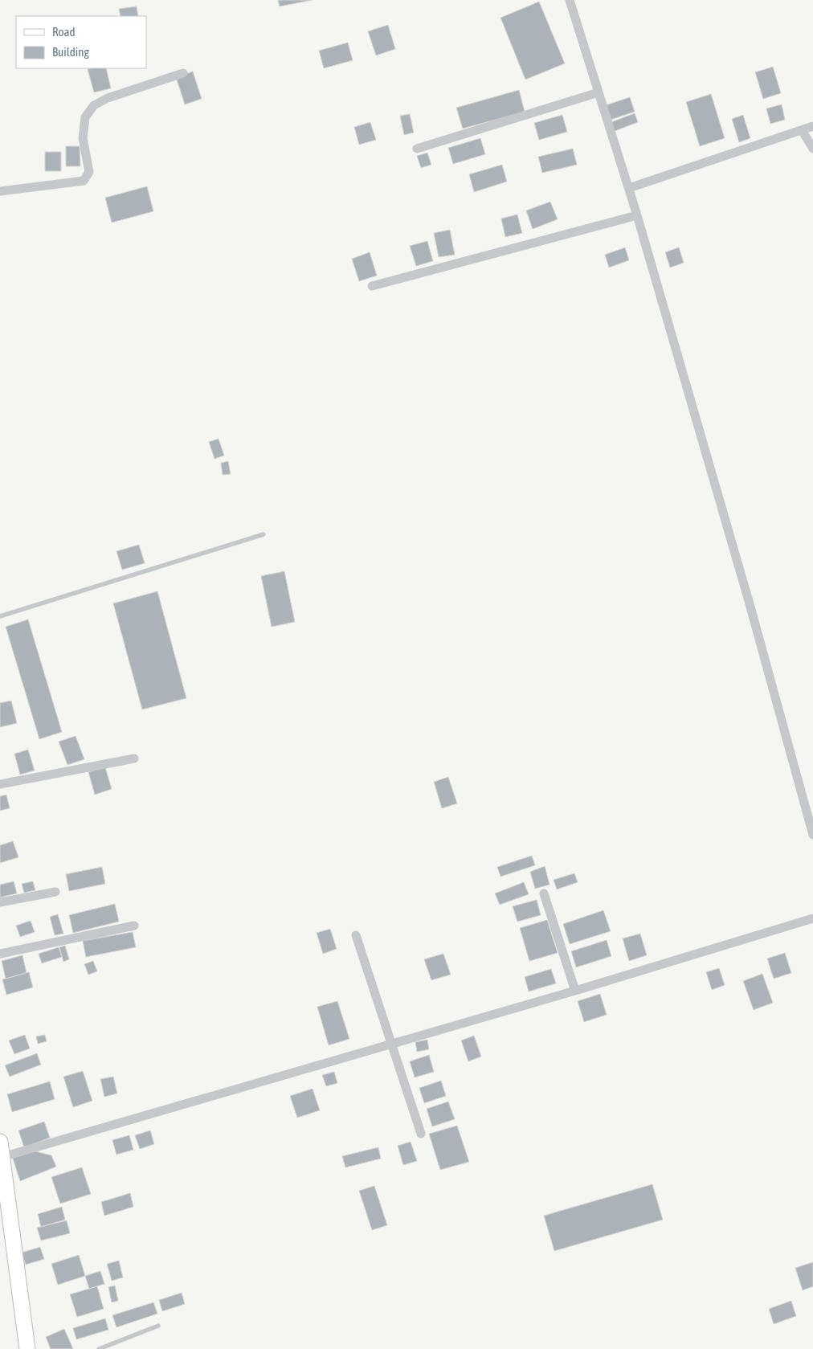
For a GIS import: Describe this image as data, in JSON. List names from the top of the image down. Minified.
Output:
{"legend":["Road","Building"]}
